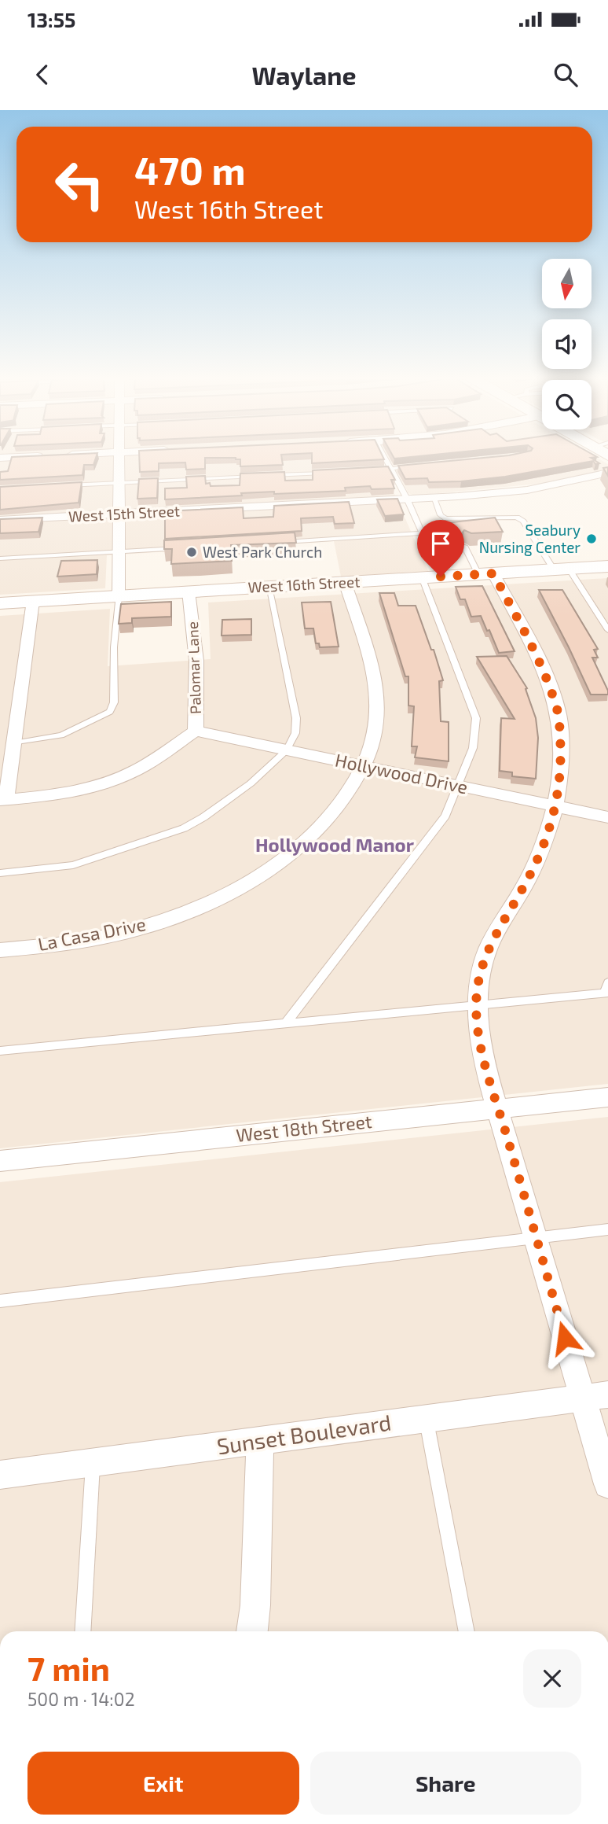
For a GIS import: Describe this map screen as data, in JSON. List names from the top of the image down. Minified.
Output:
{"streets":{"main road":["West 16th Street"],"street":["West 15th Street","Palomar Lane","Hollywood Drive","La Casa Drive","West 18th Street","Sunset Boulevard"]},"crossings":[["West 16th Street","Palomar Lane"],["West 16th Street","La Casa Drive"],["Palomar Lane","Hollywood Drive"],["Hollywood Drive","La Casa Drive"]],"districts":["Hollywood Manor"],"places":["Seabury Nursing Center","West Park Church"],"north":"bottom","page":{"status":"13:55","header":"Waylane","turn":["470 m","West 16th Street"],"heading":["7 min","500 m · 14:02"],"buttons":["Exit","Share"]}}
